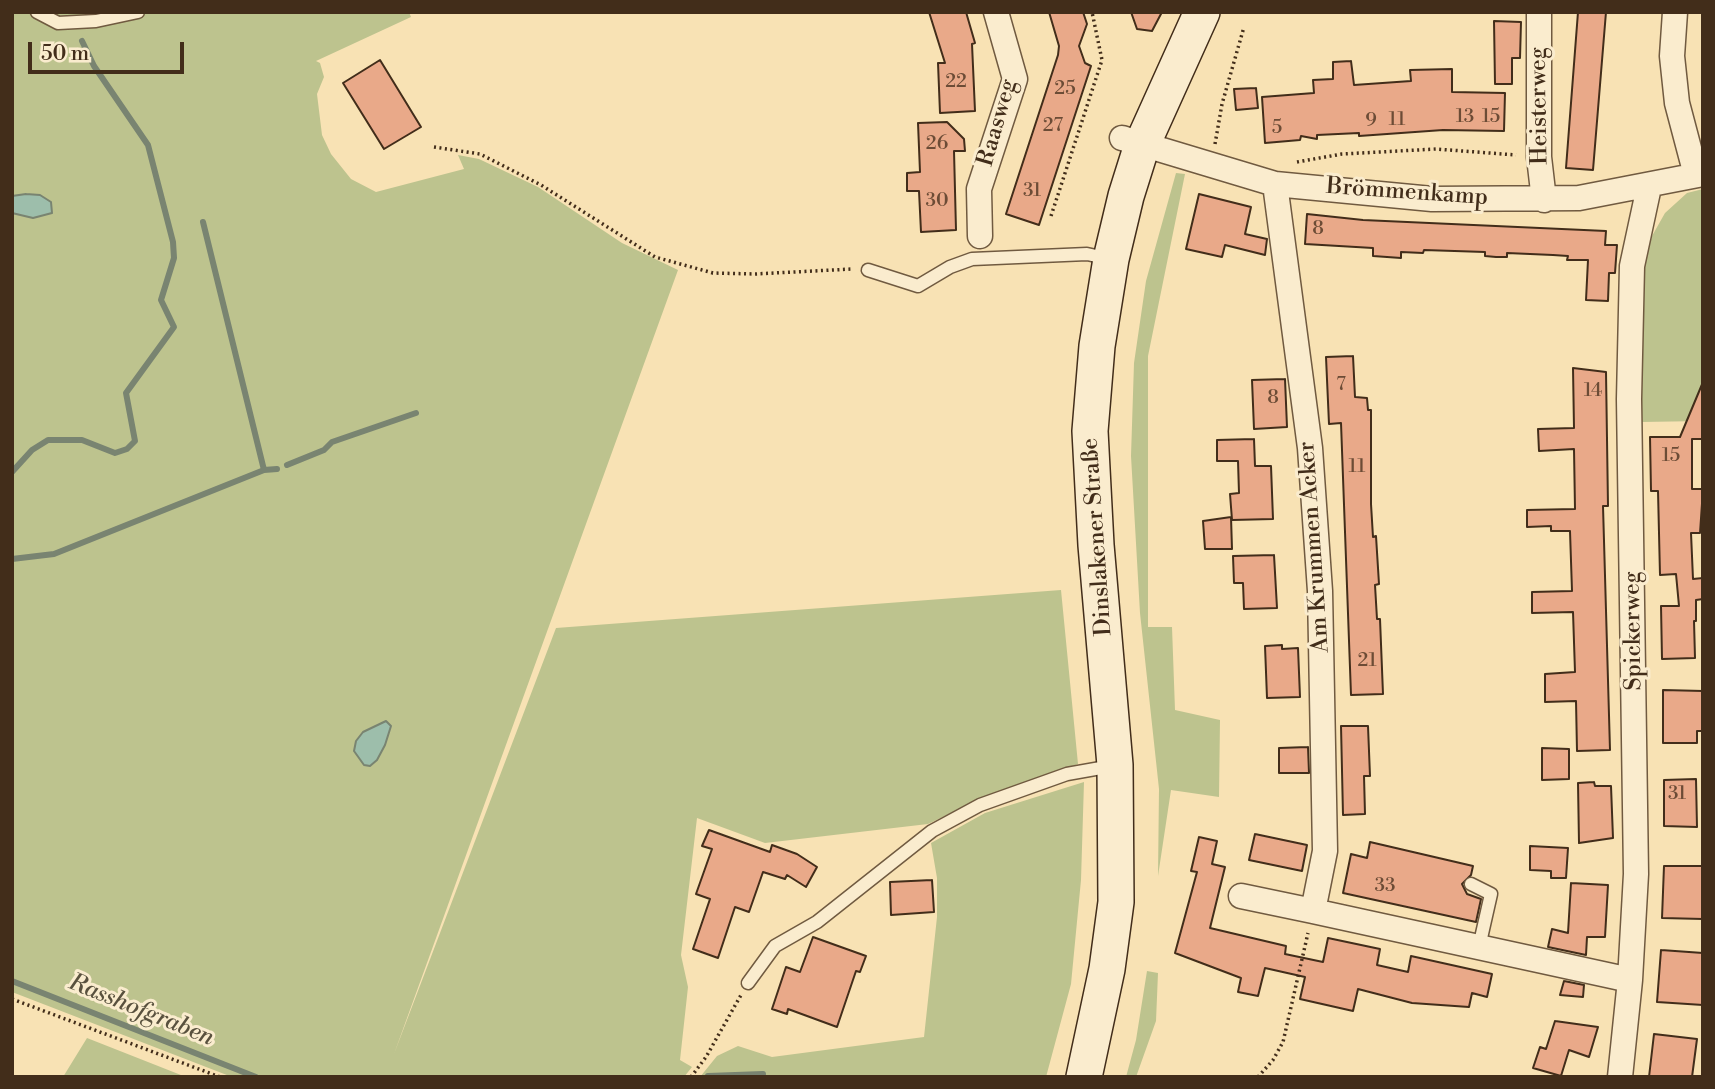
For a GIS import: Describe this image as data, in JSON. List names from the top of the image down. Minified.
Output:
{"streets":{"main road":["Dinslakener Straße"],"street":["Heisterweg","Raasweg","Brömmenkamp","Am Krummen Acker","Spickerweg"]},"crossings":[["Heisterweg","Brömmenkamp"],["Brömmenkamp","Dinslakener Straße"],["Brömmenkamp","Am Krummen Acker"],["Brömmenkamp","Spickerweg"]],"water":["Rasshofgraben"],"house_numbers":["22","25","13","15","11","9","27","5","26","31","30","8","7","14","8","15","11","21","31","33"],"scale_bar":"50 m"}
